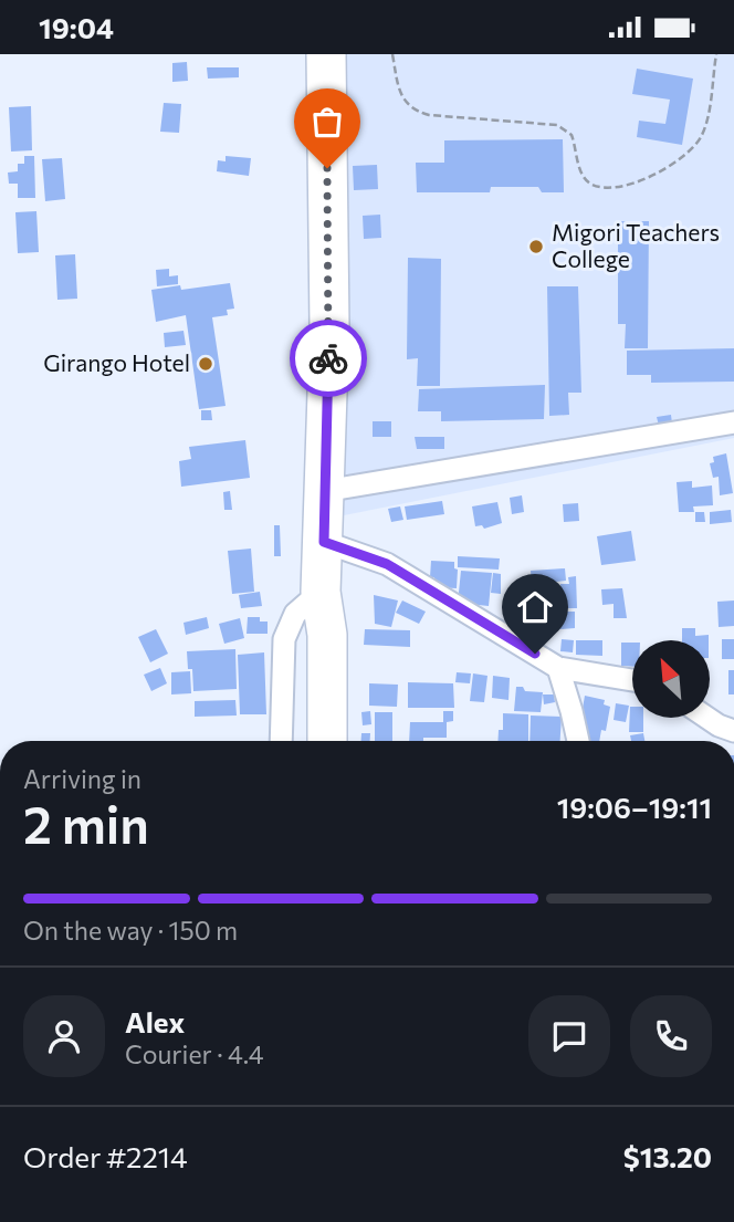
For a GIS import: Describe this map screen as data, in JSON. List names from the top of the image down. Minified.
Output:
{"places":["Migori Teachers College","Girango Hotel"],"north":"top left","page":{"status":"19:04","heading":["2 min","Arriving in","19:06–19:11"],"panel":["Alex","Courier · 4.4","Order #2214","$13.20"],"bar":"On the way · 150 m"}}
